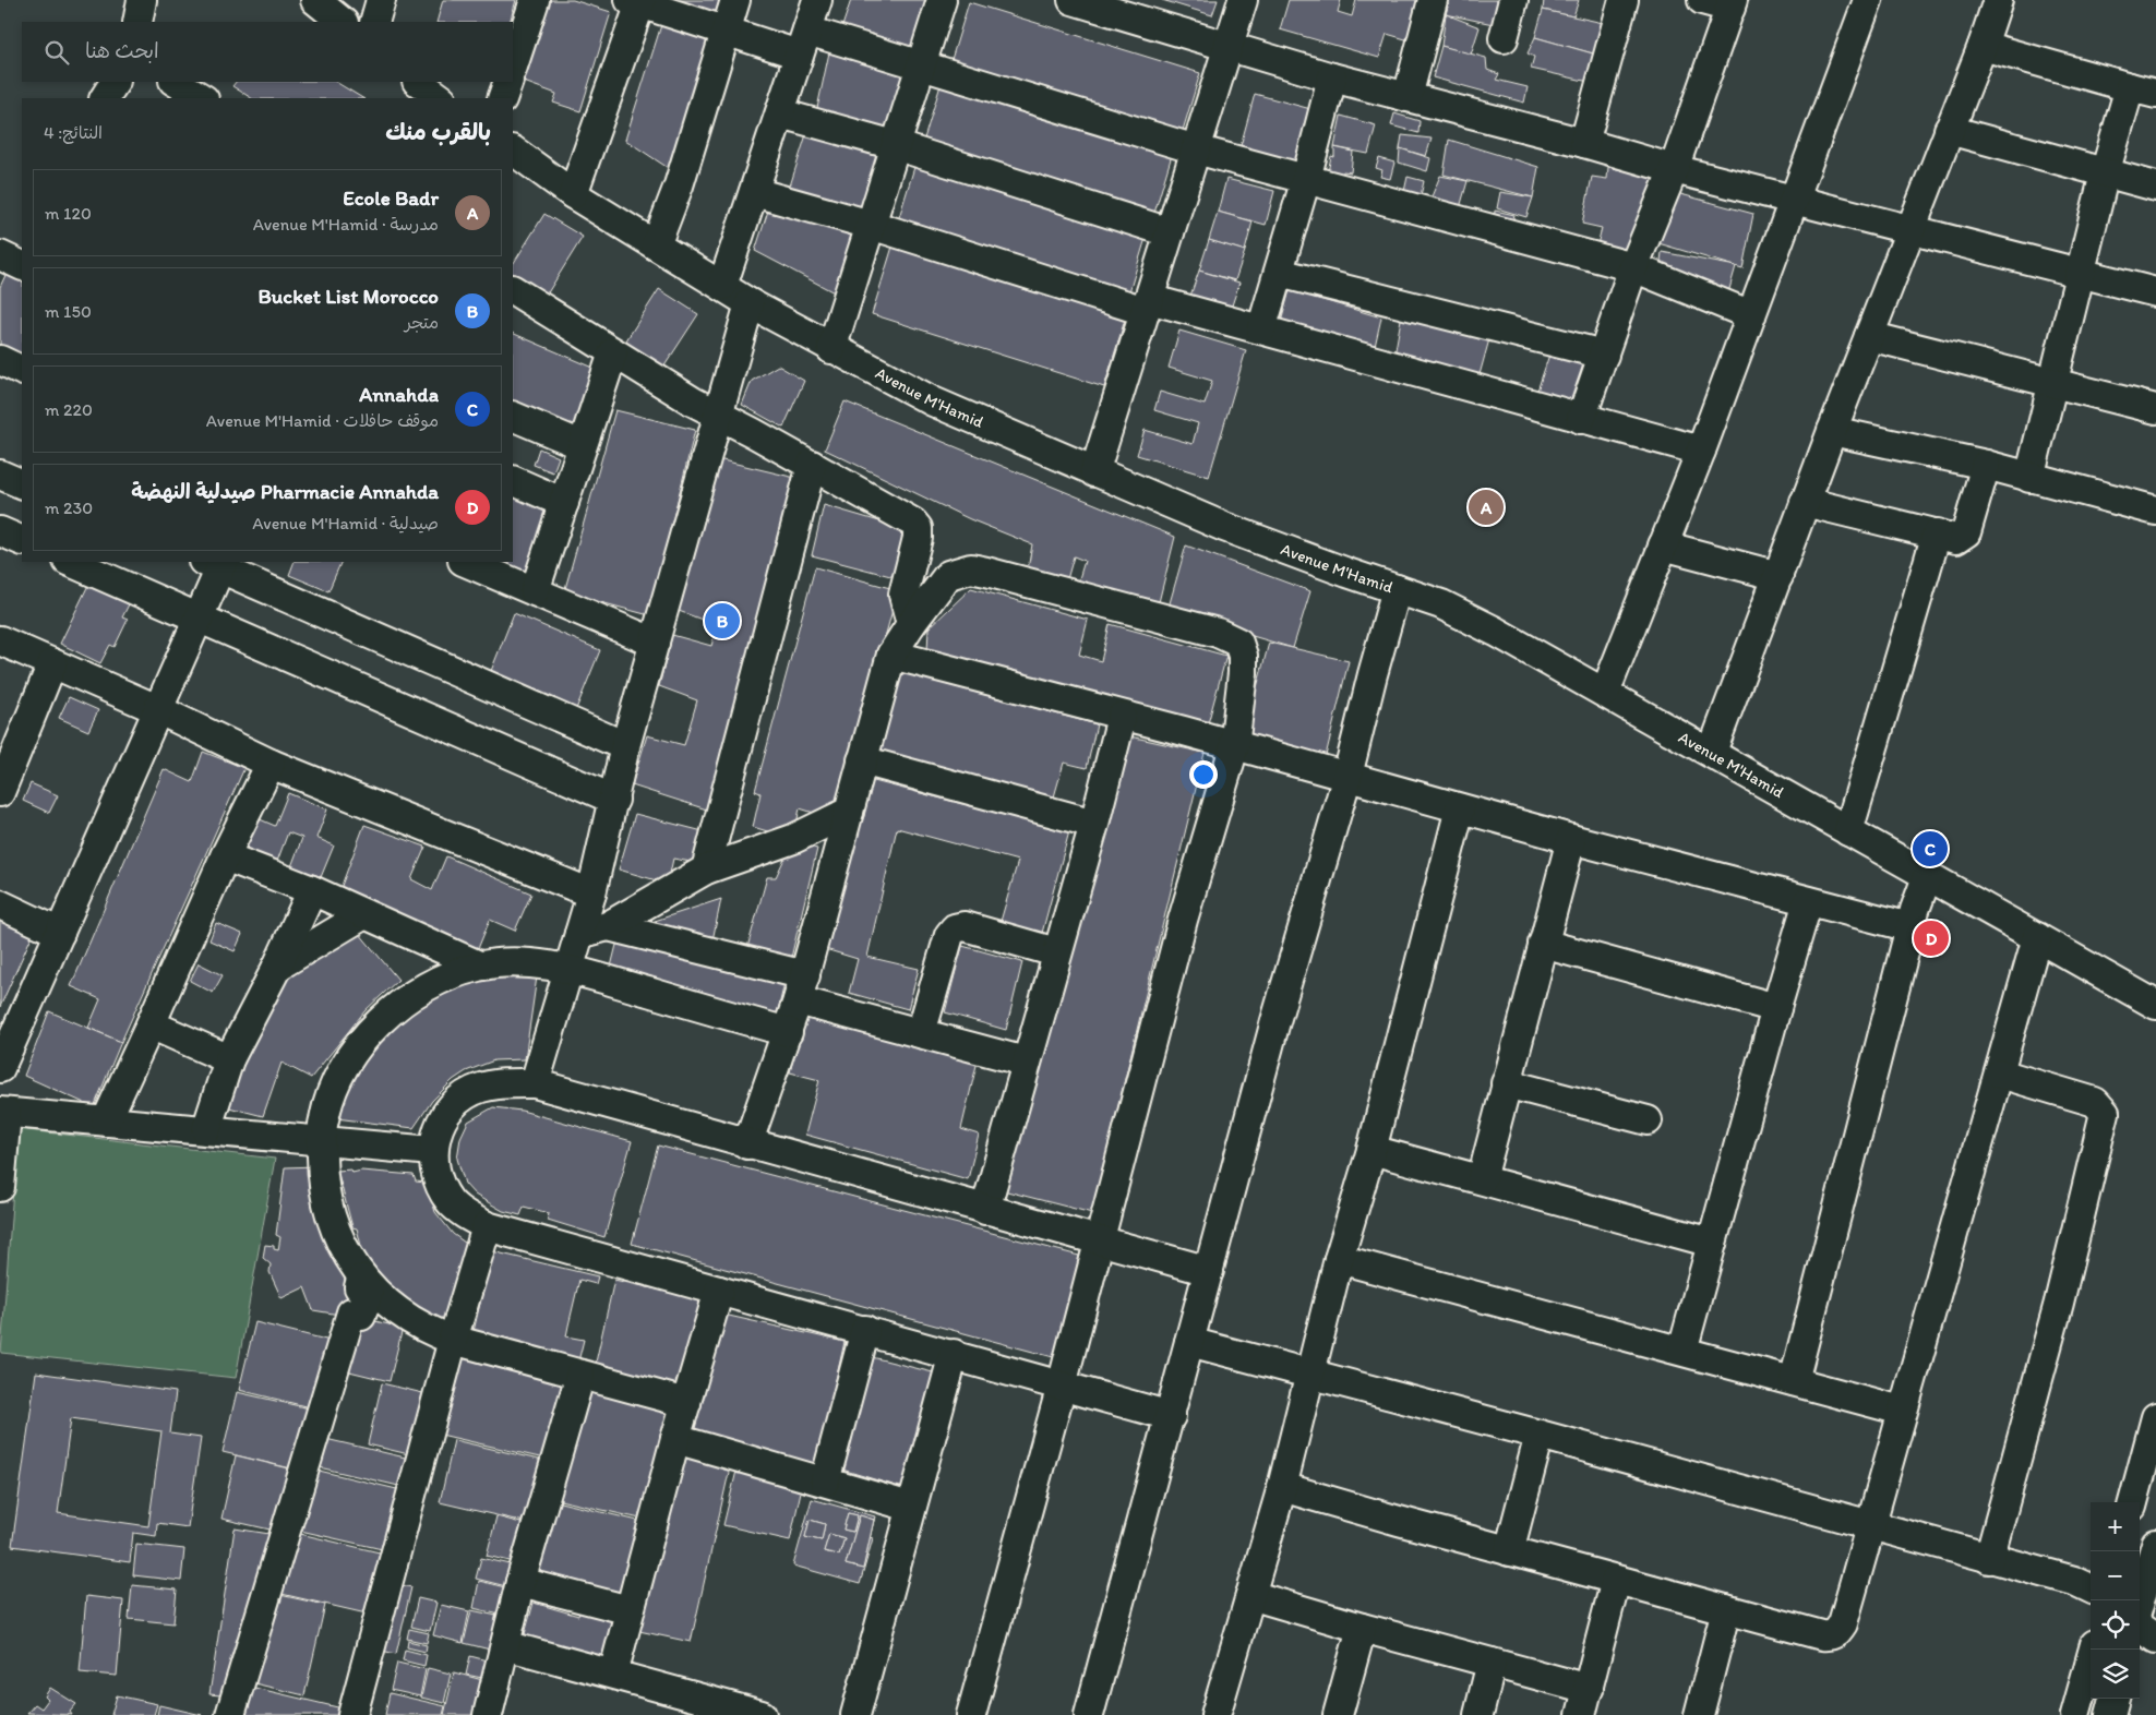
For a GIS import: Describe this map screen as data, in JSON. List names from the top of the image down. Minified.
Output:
{"streets":{"street":["Avenue M'Hamid"]},"page":{"search":"ابحث هنا","heading":["بالقرب منك","النتائج: 4"],"list":[{"mark":"A","name":"Ecole Badr","note":"مدرسة · Avenue M'Hamid","value":"120 m"},{"mark":"B","name":"Bucket List Morocco","note":"متجر","value":"150 m"},{"mark":"C","name":"Annahda","note":"موقف حافلات · Avenue M'Hamid","value":"220 m"},{"mark":"D","name":"Pharmacie Annahda صيدلية النهضة","note":"صيدلية · Avenue M'Hamid","value":"230 m"}],"pins":["A","B","C","D"],"map_buttons":["+","−"]}}
